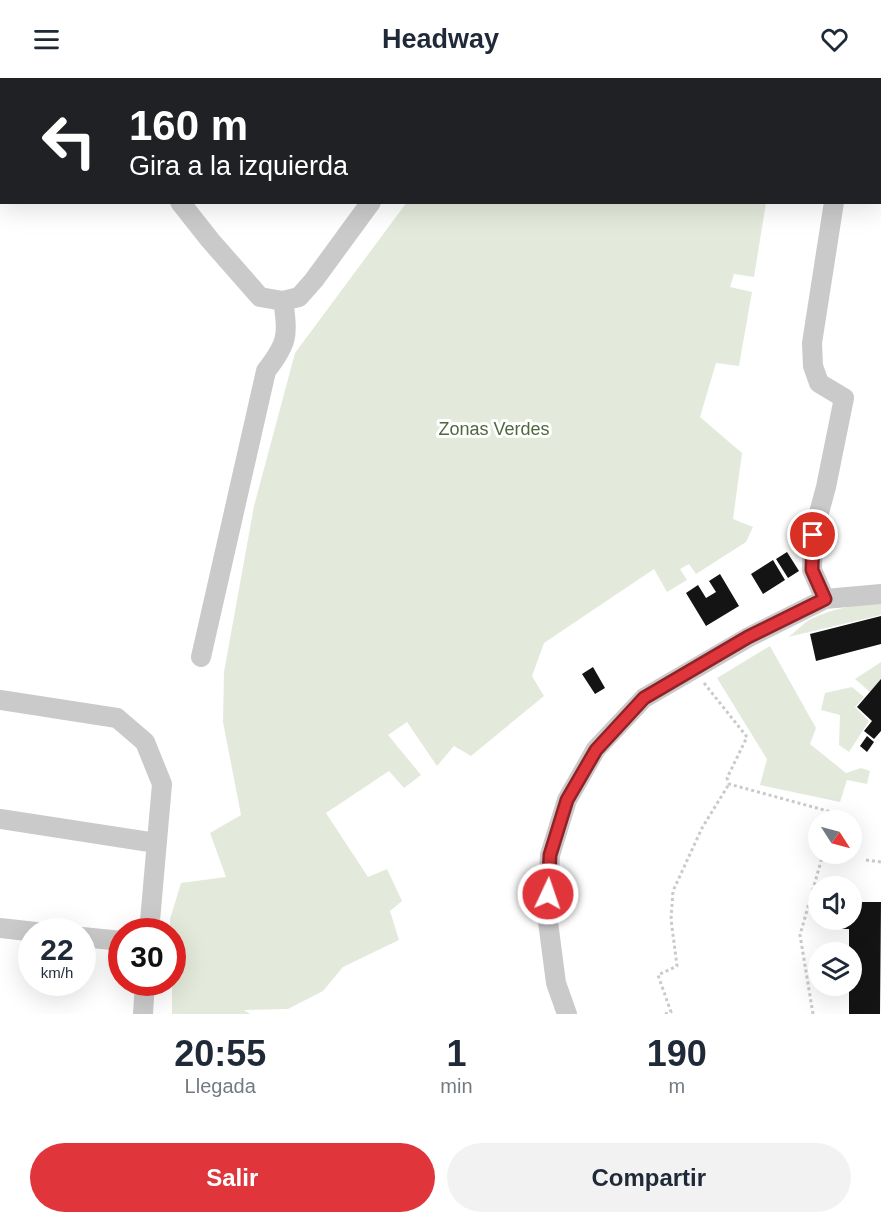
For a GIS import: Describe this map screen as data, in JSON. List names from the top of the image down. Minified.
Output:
{"parks":["Zonas Verdes"],"north":"bottom right","page":{"header":"Headway","turn":["160 m","Gira a la izquierda"],"speed":"22 km/h","limit":"30","eta":["20:55","Llegada","1","min","190","m"],"buttons":["Salir","Compartir"]}}
